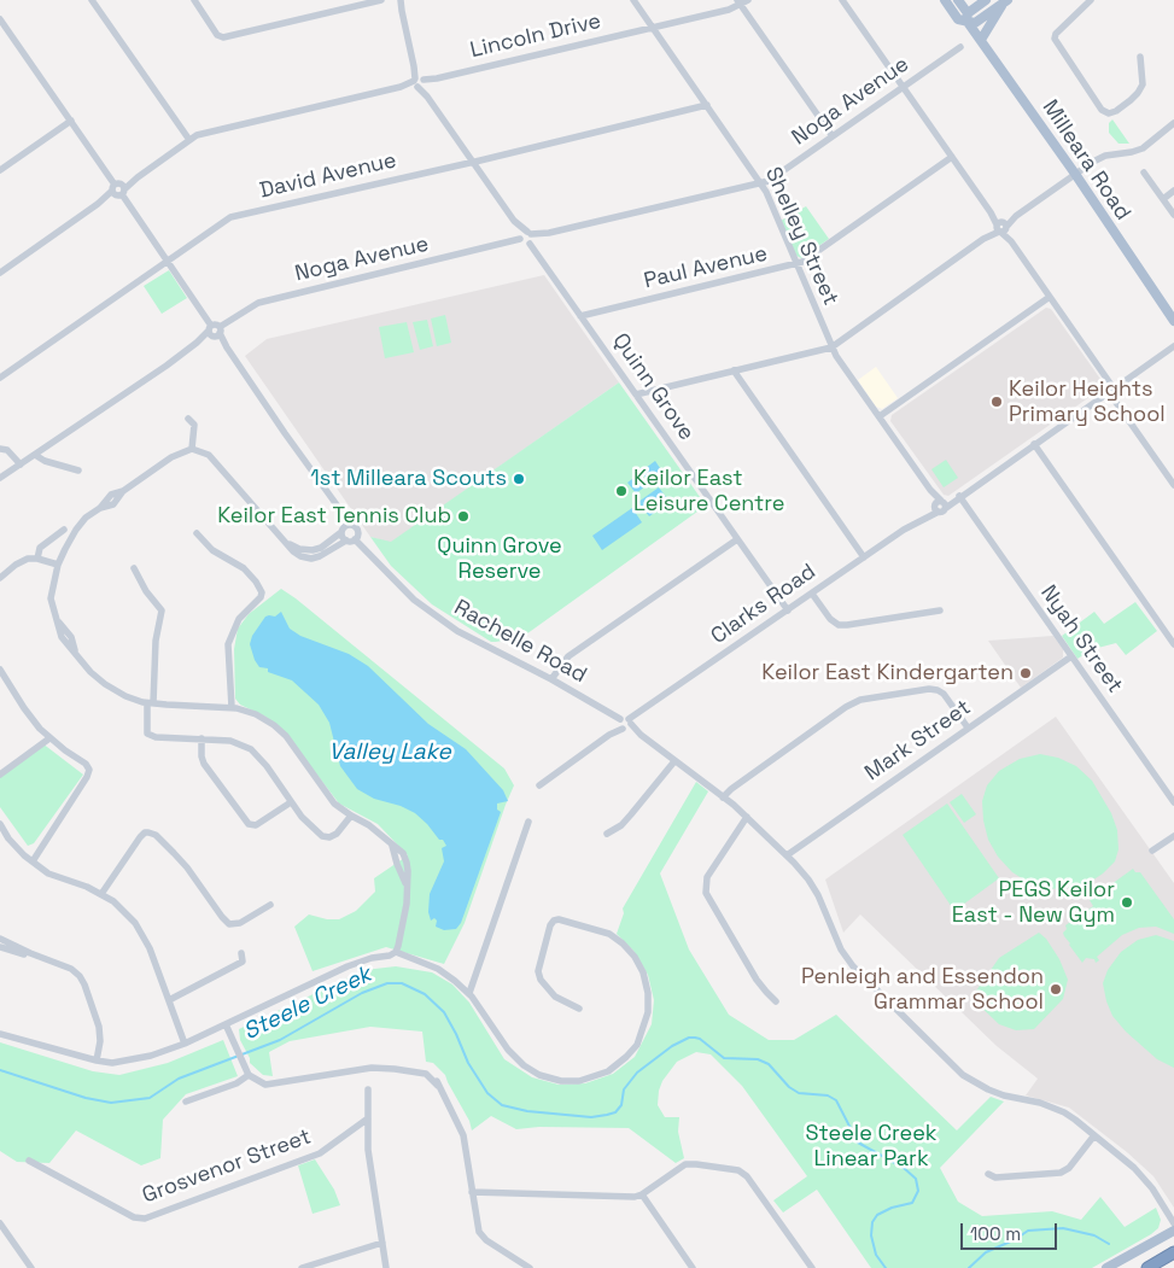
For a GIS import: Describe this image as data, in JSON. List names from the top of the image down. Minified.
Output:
{"streets":{"main road":["Milleara Road"],"street":["Lincoln Drive","Noga Avenue","David Avenue","Shelley Street","Paul Avenue","Quinn Grove","Clarks Road","Nyah Street","Rachelle Road","Mark Street","Grosvenor Street"]},"crossings":[["Lincoln Drive","Shelley Street"],["Lincoln Drive","Quinn Grove"],["Noga Avenue","Shelley Street"],["Noga Avenue","Quinn Grove"],["David Avenue","Shelley Street"],["David Avenue","Quinn Grove"],["Shelley Street","Paul Avenue"],["Shelley Street","Clarks Road"],["Paul Avenue","Quinn Grove"],["Quinn Grove","Clarks Road"],["Clarks Road","Nyah Street"],["Clarks Road","Rachelle Road"],["Nyah Street","Mark Street"],["Rachelle Road","Mark Street"]],"water":["Valley Lake","Steele Creek"],"parks":["Quinn Grove Reserve","Steele Creek Linear Park"],"places":["Keilor Heights Primary School","1st Milleara Scouts","Keilor East Leisure Centre","Keilor East Tennis Club","Keilor East Kindergarten","PEGS Keilor East - New Gym","Penleigh and Essendon Grammar School"],"scale_bar":"100 m"}
